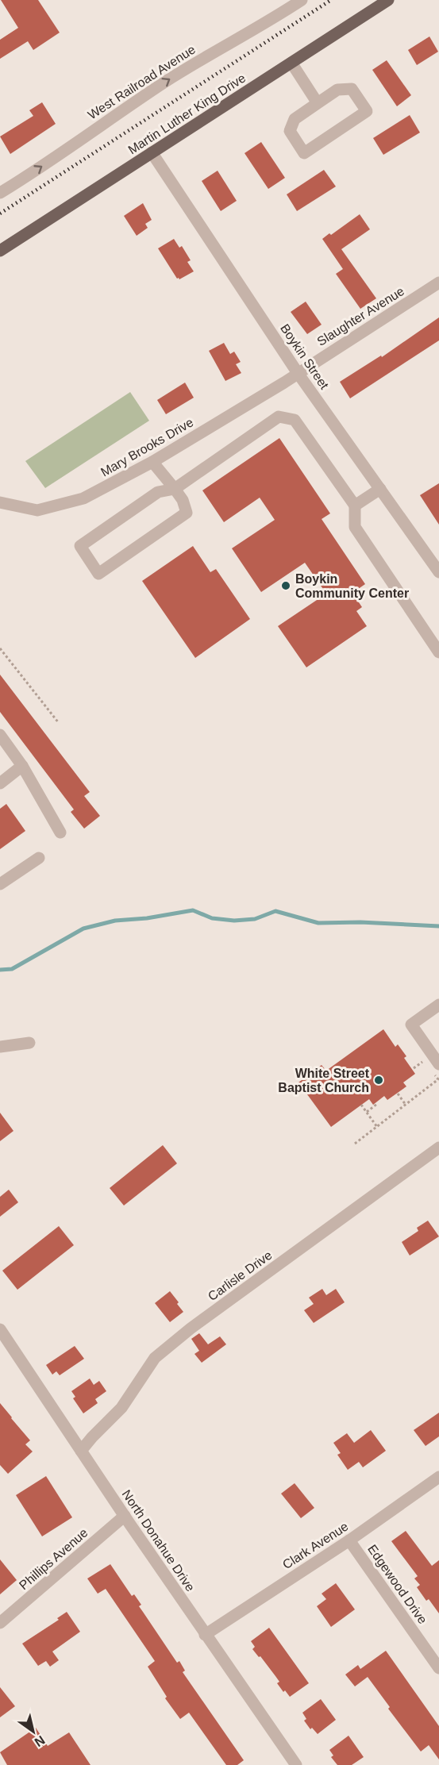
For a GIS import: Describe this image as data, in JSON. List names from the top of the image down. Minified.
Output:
{"streets":{"main road":["Martin Luther King Drive"],"street":["West Railroad Avenue","Slaughter Avenue","Boykin Street","Mary Brooks Drive","Carlisle Drive","North Donahue Drive","Clark Avenue","Phillips Avenue","Edgewood Drive"]},"crossings":[["Martin Luther King Drive","Boykin Street"],["Slaughter Avenue","Boykin Street"],["Slaughter Avenue","Mary Brooks Drive"],["Boykin Street","Mary Brooks Drive"],["Carlisle Drive","North Donahue Drive"],["North Donahue Drive","Clark Avenue"],["North Donahue Drive","Phillips Avenue"],["Clark Avenue","Edgewood Drive"]],"one_way":["West Railroad Avenue"],"places":["Boykin Community Center","White Street Baptist Church"],"north":"bottom right"}
